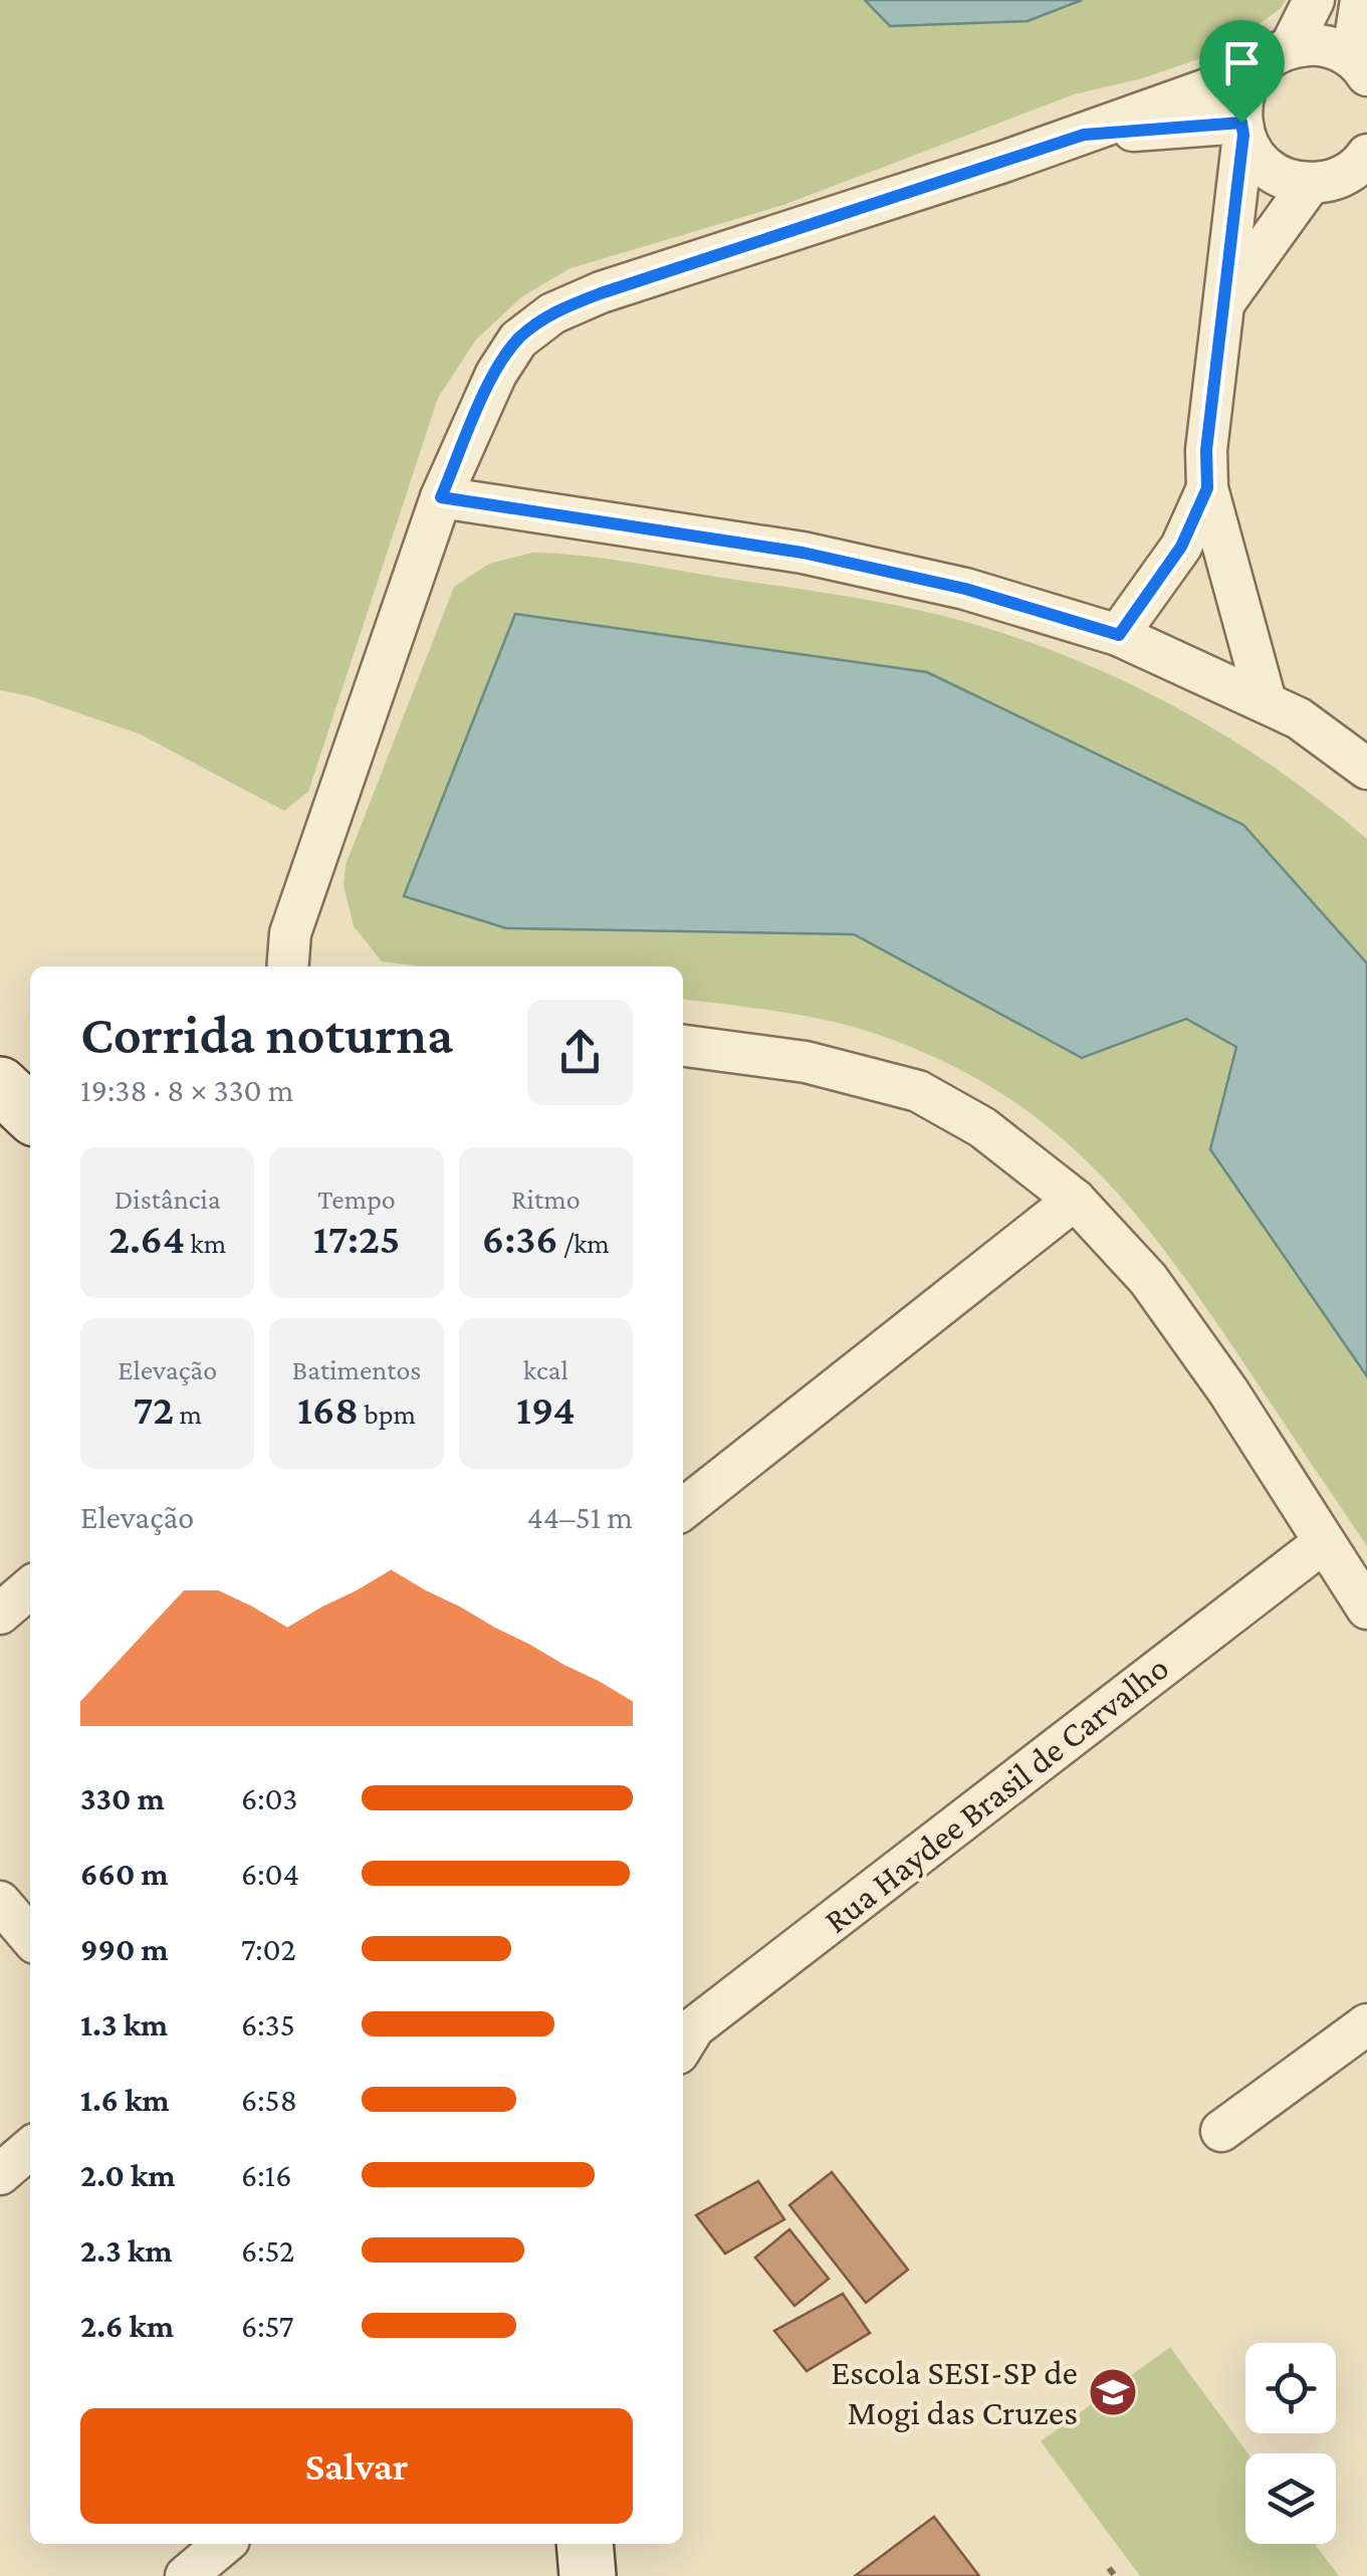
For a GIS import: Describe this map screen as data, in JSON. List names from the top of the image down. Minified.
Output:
{"streets":{"street":["Rua Haydee Brasil de Carvalho"]},"places":{"school or university":["Escola SESI-SP de Mogi das Cruzes"]},"page":{"heading":["Corrida noturna","19:38 · 8 × 330 m"],"stats":[["Distância","2.64 km"],["Tempo","17:25"],["Ritmo","6:36 /km"],["Elevação","72 m"],["Batimentos","168 bpm"],["kcal","194"]],"chart":["Elevação","44–51 m"],"list":[{"name":"330 m","note":"6:03"},{"name":"660 m","note":"6:04"},{"name":"990 m","note":"7:02"},{"name":"1.3 km","note":"6:35"},{"name":"1.6 km","note":"6:58"},{"name":"2.0 km","note":"6:16"},{"name":"2.3 km","note":"6:52"},{"name":"2.6 km","note":"6:57"}],"buttons":"Salvar"}}
